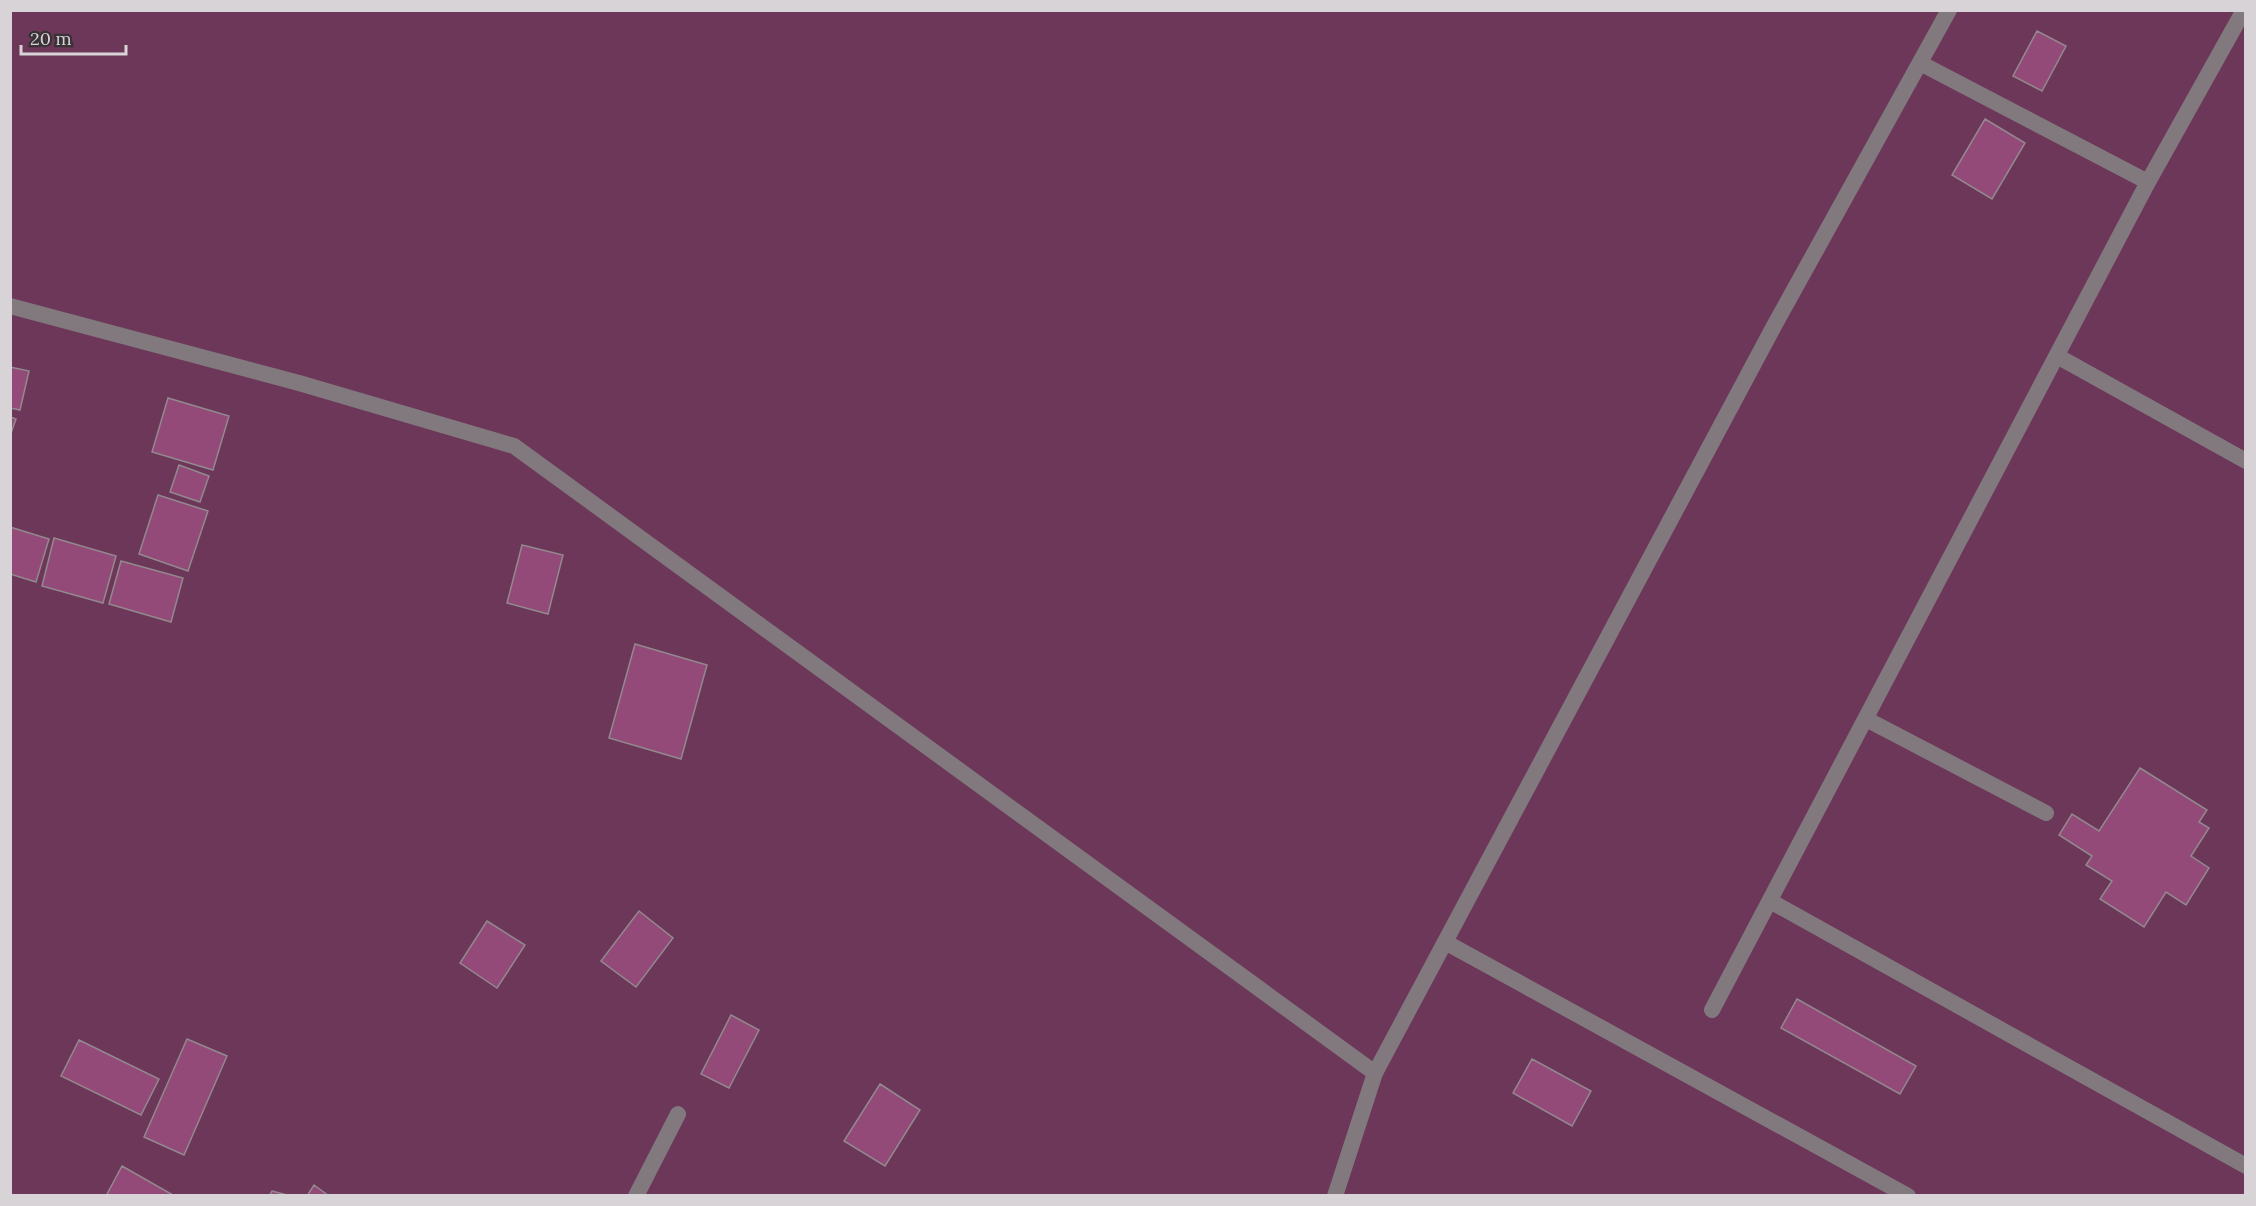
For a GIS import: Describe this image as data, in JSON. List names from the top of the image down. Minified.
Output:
{"scale_bar":"20 m"}
